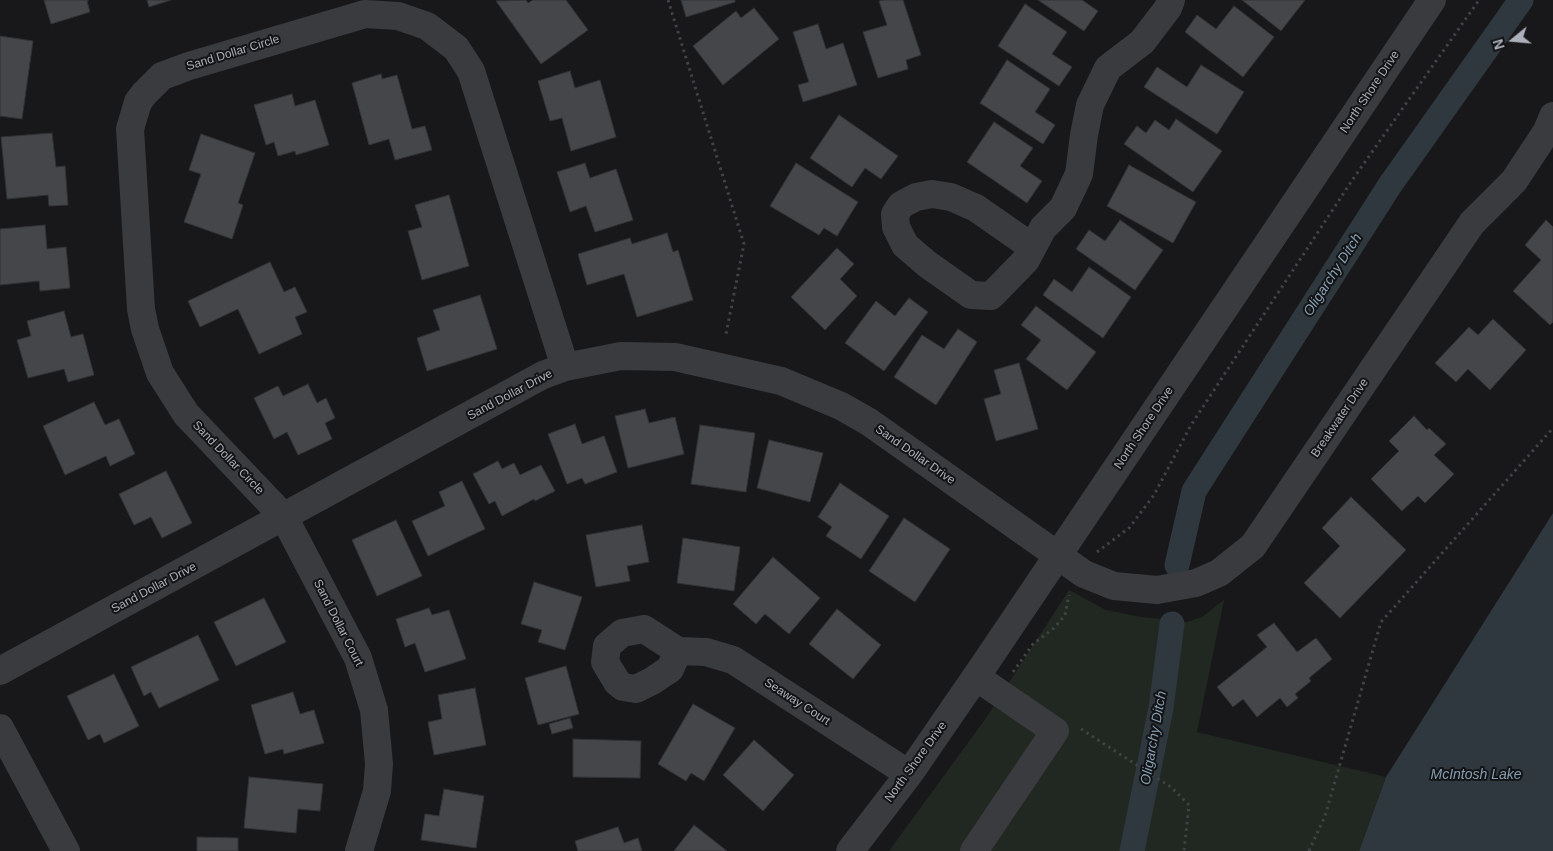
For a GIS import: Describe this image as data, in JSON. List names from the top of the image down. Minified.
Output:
{"streets":{"street":["Sand Dollar Circle","North Shore Drive","Sand Dollar Drive","Breakwater Drive","Sand Dollar Court","Seaway Court"]},"crossings":[["Sand Dollar Circle","Sand Dollar Drive"],["Sand Dollar Circle","Sand Dollar Court"],["North Shore Drive","Sand Dollar Drive"],["North Shore Drive","Breakwater Drive"],["North Shore Drive","Seaway Court"],["Sand Dollar Drive","Breakwater Drive"],["Sand Dollar Drive","Sand Dollar Court"]],"water":["Oligarchy Ditch","McIntosh Lake"],"north":"left"}
